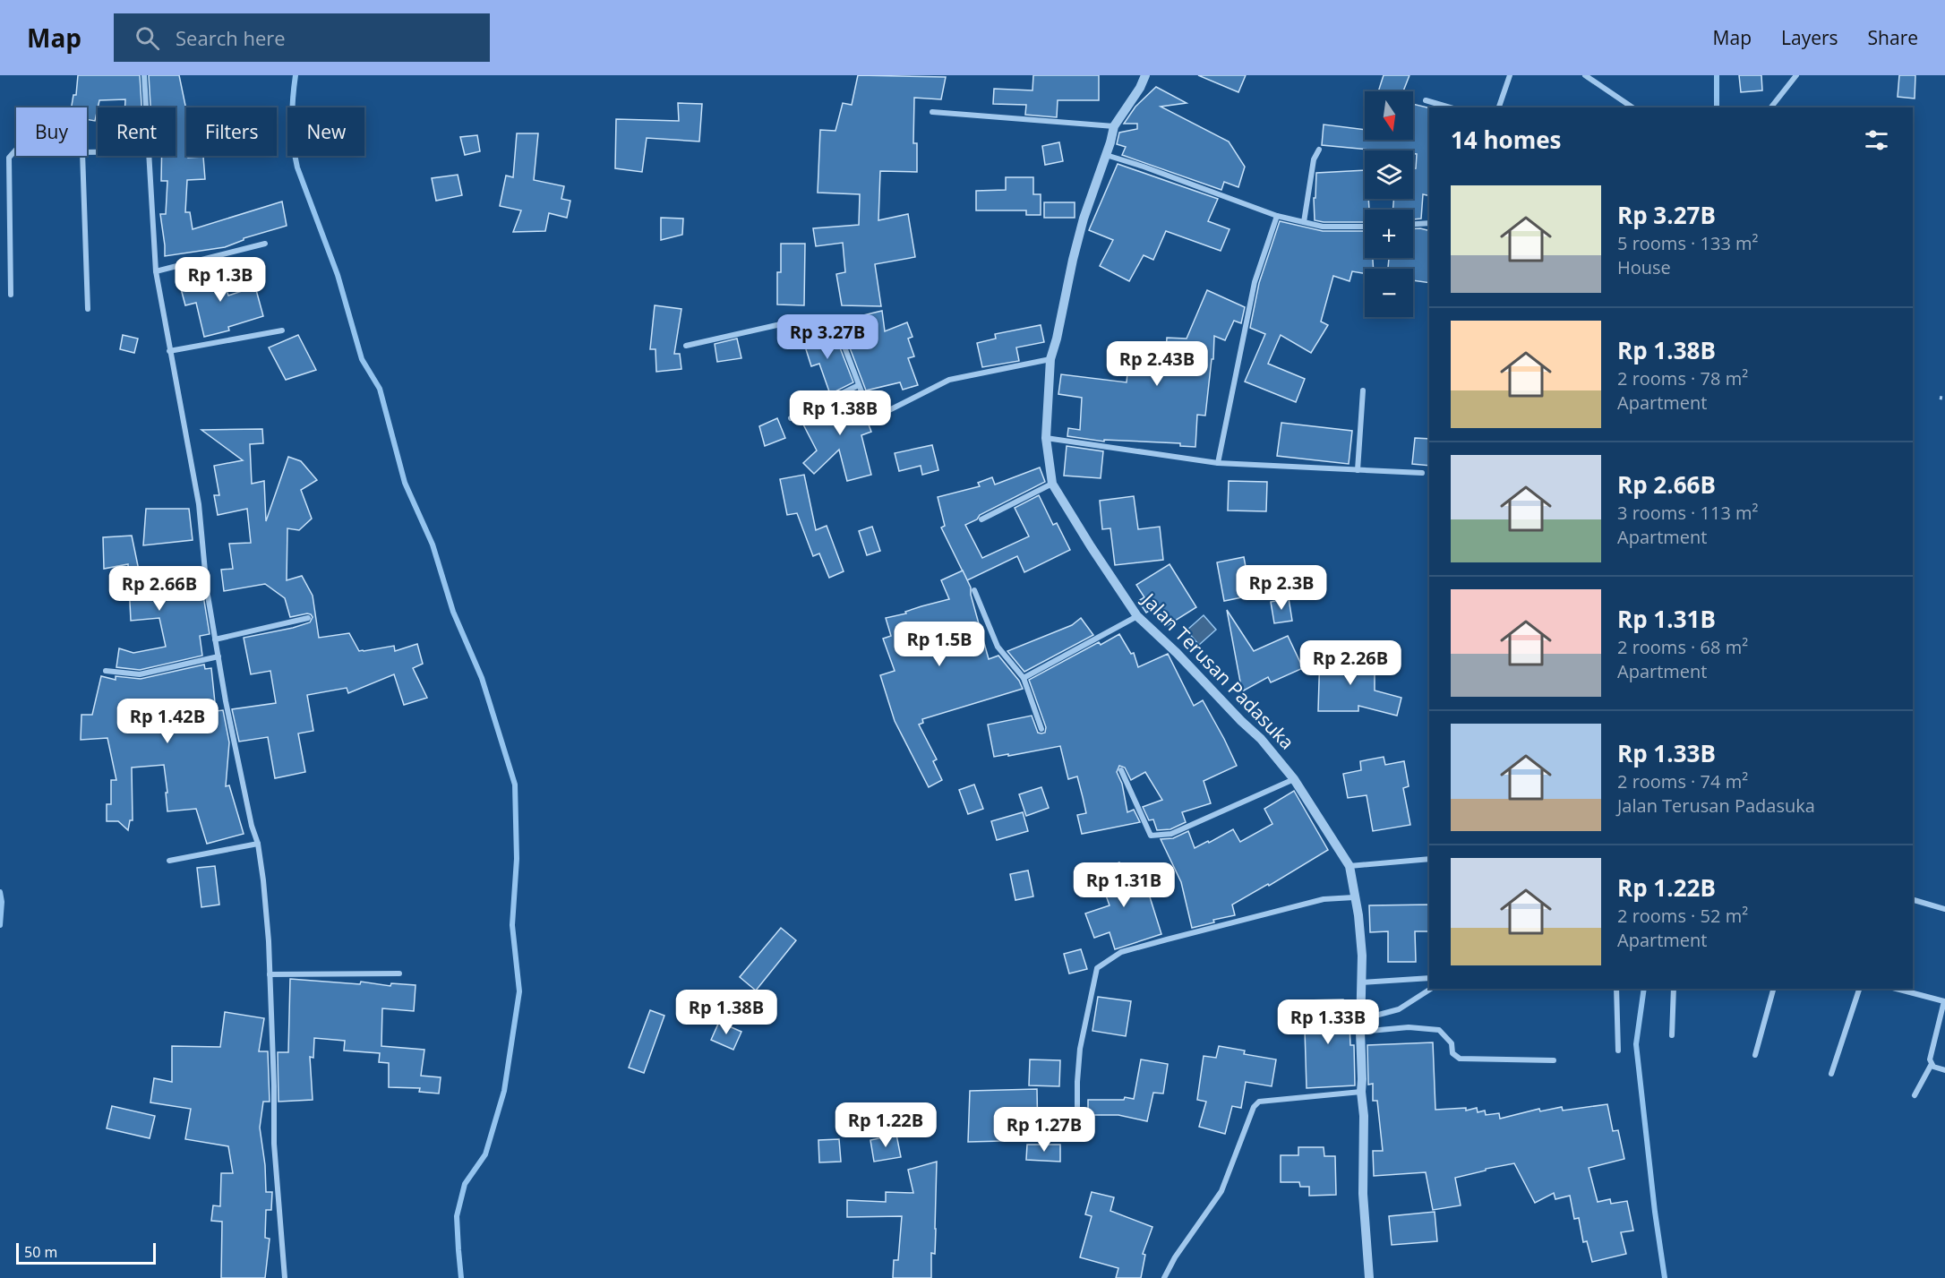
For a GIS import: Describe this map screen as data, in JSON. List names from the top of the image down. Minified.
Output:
{"streets":{"street":["Jalan Terusan Padasuka"]},"scale_bar":"50 m","north":"bottom","page":{"header":"Map","search":"Search here","nav":["Map","Layers","Share"],"map_buttons":["+","−"],"chip":["Buy","Rent","Filters","New"],"heading":"14 homes","list":[{"name":"Rp 3.27B","note":"5 rooms · 133 m² · House"},{"name":"Rp 1.38B","note":"2 rooms · 78 m² · Apartment"},{"name":"Rp 2.66B","note":"3 rooms · 113 m² · Apartment"},{"name":"Rp 1.31B","note":"2 rooms · 68 m² · Apartment"},{"name":"Rp 1.33B","note":"2 rooms · 74 m² · Jalan Terusan Padasuka"},{"name":"Rp 1.22B","note":"2 rooms · 52 m² · Apartment"}],"price":["Rp 1.3B","Rp 3.27B","Rp 2.43B","Rp 1.38B","Rp 2.3B","Rp 2.66B","Rp 1.5B","Rp 2.26B","Rp 1.42B","Rp 1.31B","Rp 1.38B","Rp 1.33B","Rp 1.22B","Rp 1.27B"],"scale":"50 m"}}
